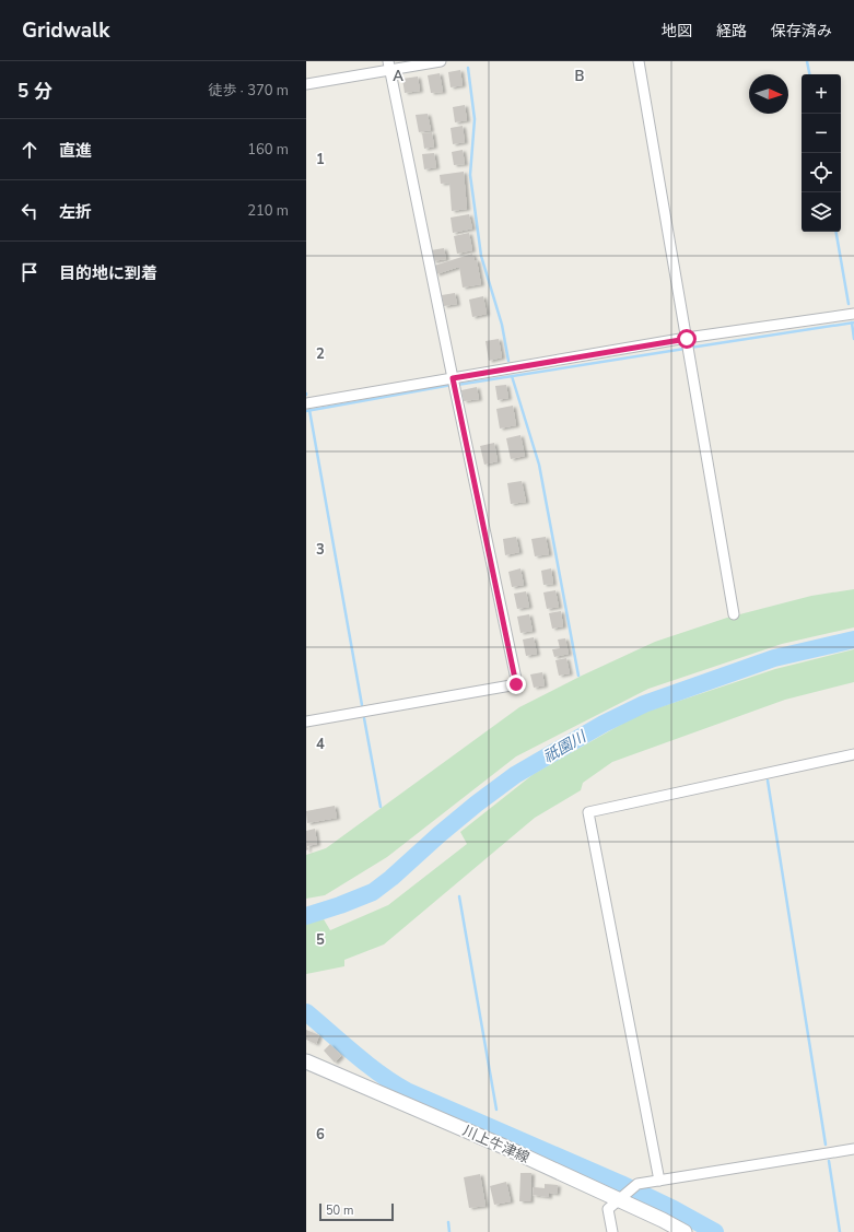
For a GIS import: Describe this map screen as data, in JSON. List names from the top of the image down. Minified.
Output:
{"streets":{"main road":["川上牛津線"]},"water":["祇園川"],"scale_bar":"50 m","north":"right","page":{"header":"Gridwalk","nav":["地図","経路","保存済み"],"heading":["5 分","徒歩 · 370 m"],"map_buttons":["+","−"],"list":[["直進","160 m"],["左折","210 m"],"目的地に到着"],"scale":"50 m"},"grid":{"columns":["A","B"],"rows":["1","2","3","4","5","6"]}}
